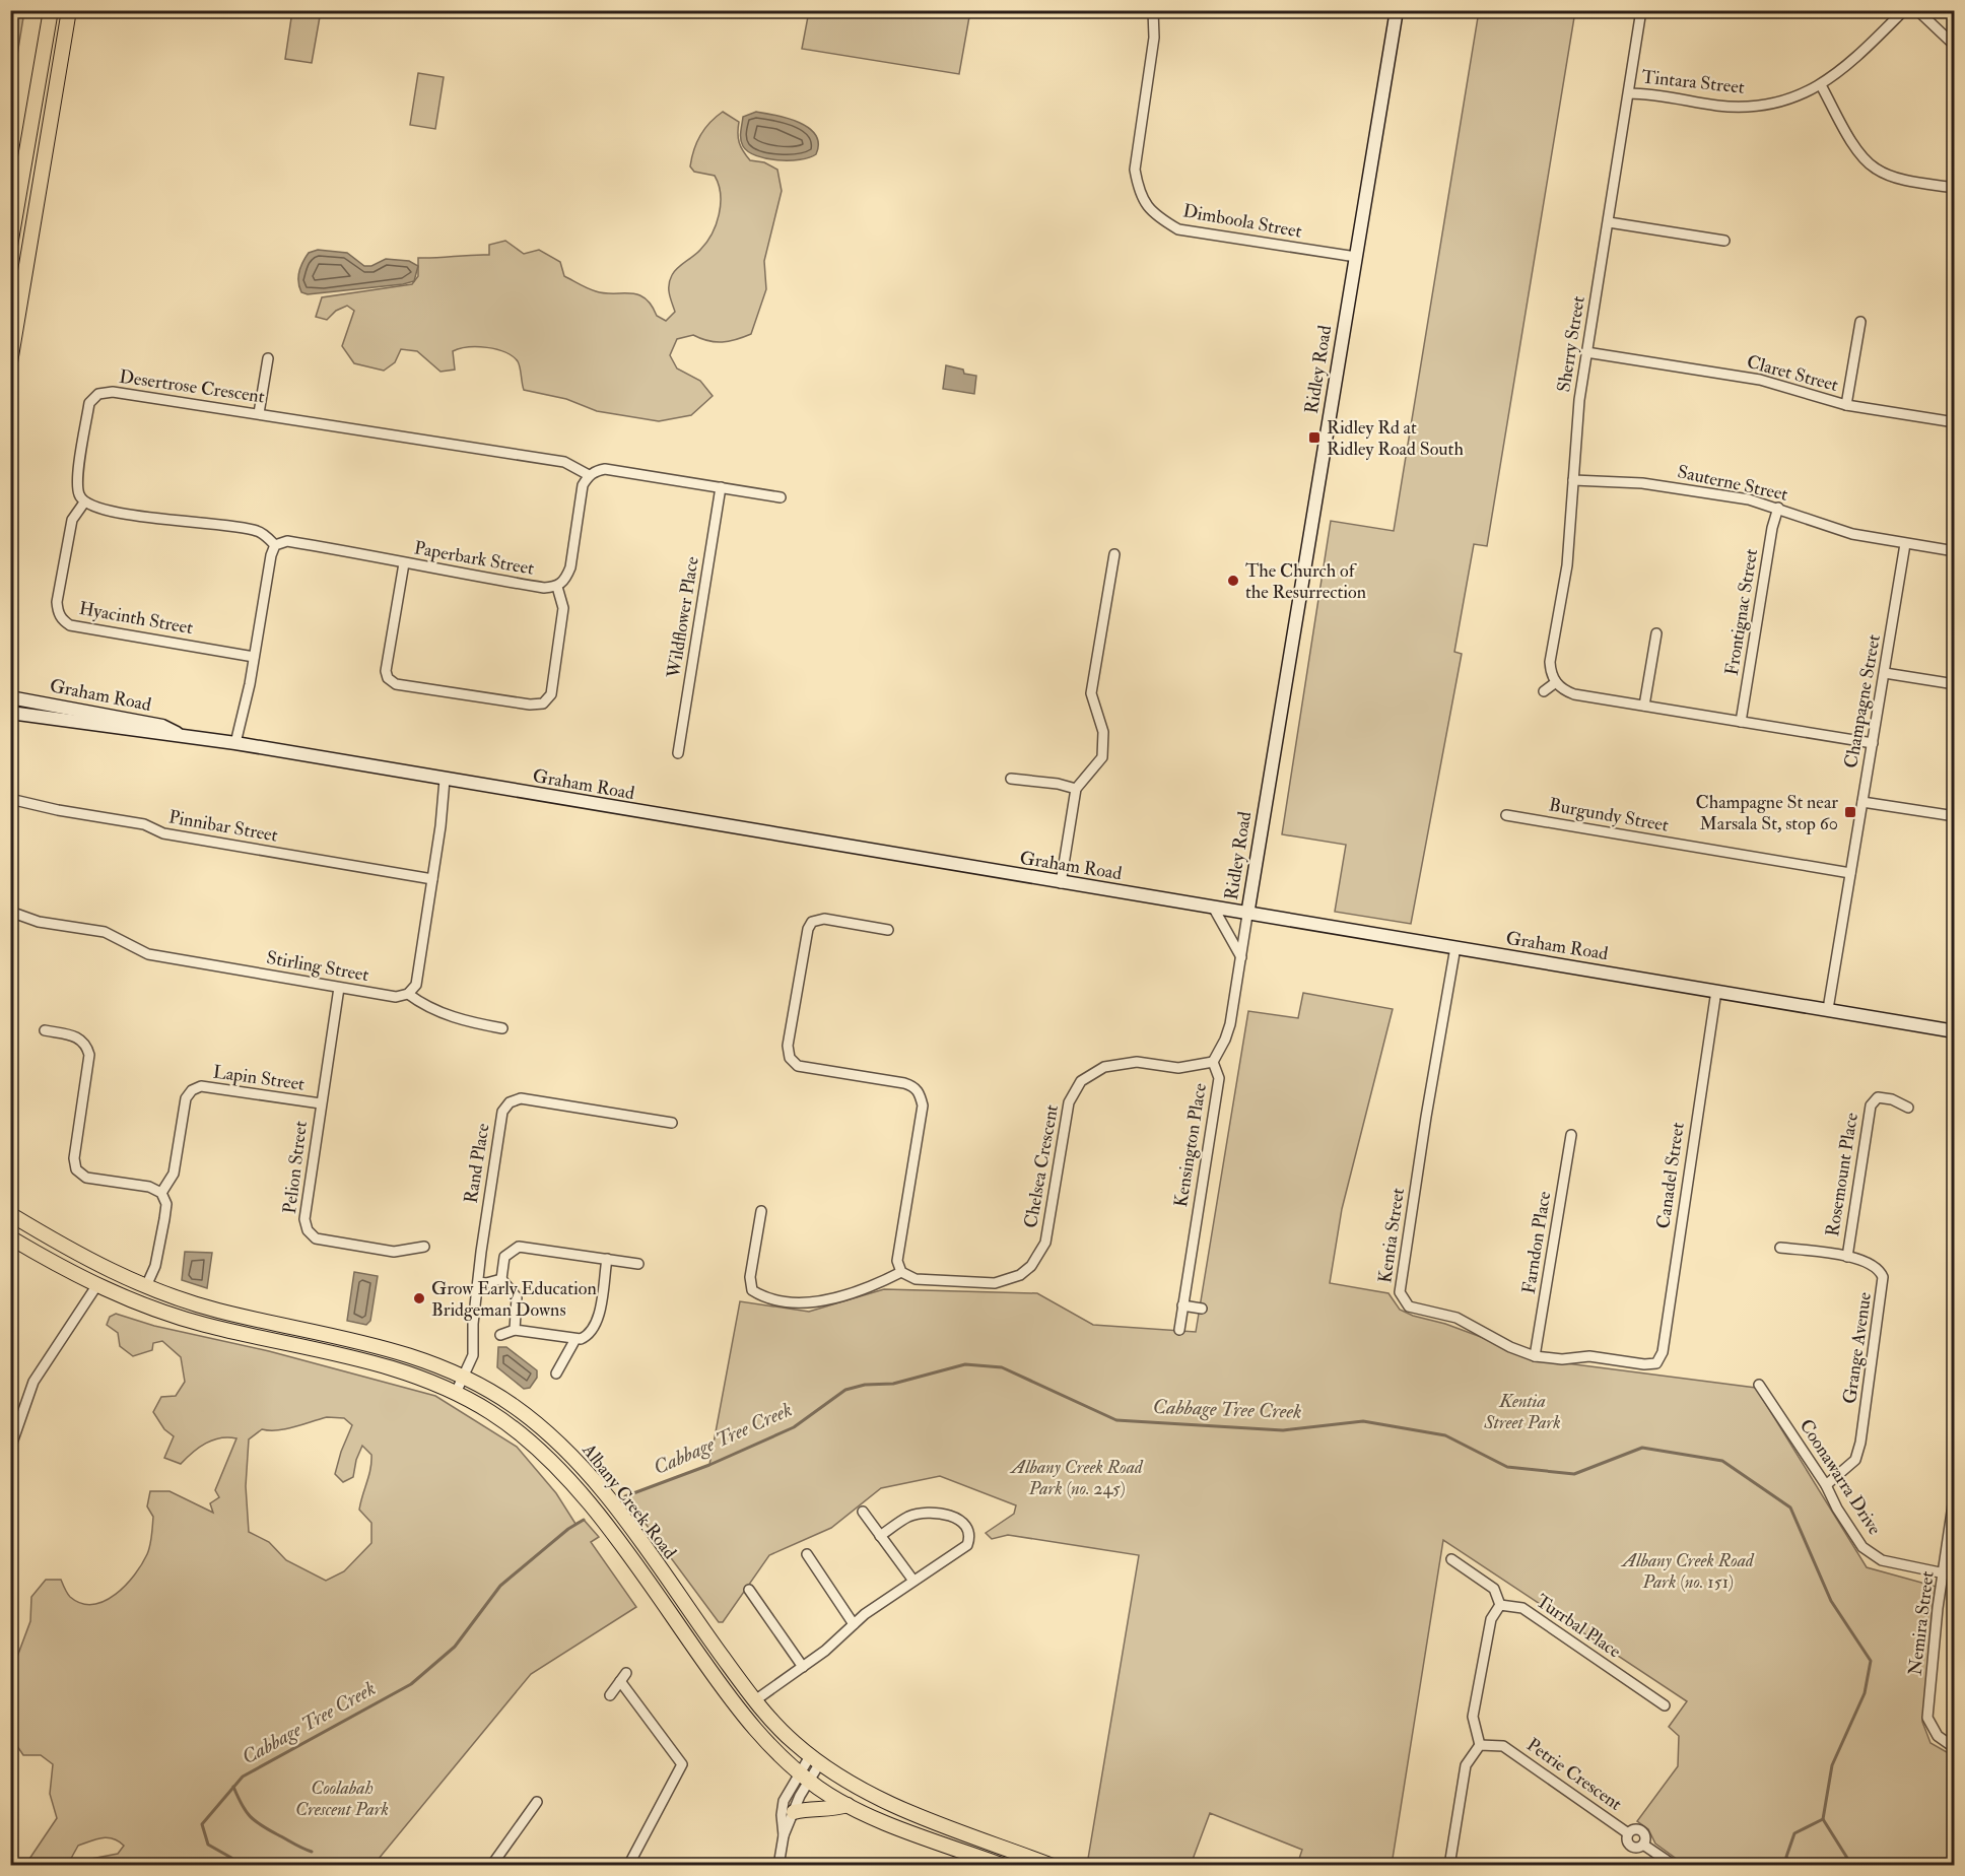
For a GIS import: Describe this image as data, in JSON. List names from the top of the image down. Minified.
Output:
{"streets":{"main road":["Albany Creek Road"],"street":["Tintara Street","Dimboola Street","Sherry Street","Ridley Road","Claret Street","Desertrose Crescent","Sauterne Street","Paperbark Street","Frontignac Street","Wildflower Place","Hyacinth Street","Graham Road","Champagne Street","Burgundy Street","Pinnibar Street","Stirling Street","Lapin Street","Kensington Place","Rand Place","Chelsea Crescent","Pelion Street","Rosemount Place","Canadel Street","Kentia Street","Farndon Place","Grange Avenue","Coonawarra Drive","Nemira Street","Turrbal Place","Petrie Crescent"]},"crossings":[["Tintara Street","Sherry Street"],["Dimboola Street","Ridley Road"],["Sherry Street","Claret Street"],["Sherry Street","Sauterne Street"],["Ridley Road","Graham Road"],["Ridley Road","Kensington Place"],["Desertrose Crescent","Paperbark Street"],["Desertrose Crescent","Hyacinth Street"],["Sauterne Street","Frontignac Street"],["Sauterne Street","Champagne Street"],["Graham Road","Champagne Street"],["Graham Road","Kensington Place"],["Graham Road","Canadel Street"],["Graham Road","Kentia Street"],["Champagne Street","Burgundy Street"],["Stirling Street","Pelion Street"],["Lapin Street","Pelion Street"],["Kensington Place","Chelsea Crescent"],["Rand Place","Albany Creek Road"],["Rosemount Place","Grange Avenue"],["Canadel Street","Kentia Street"],["Kentia Street","Farndon Place"],["Grange Avenue","Coonawarra Drive"],["Coonawarra Drive","Nemira Street"]],"water":["Cabbage Tree Creek"],"parks":["Kentia Street Park","Albany Creek Road Park (no. 245)","Albany Creek Road Park (no. 151)","Coolabah Crescent Park"],"places":{"transit":["Ridley Rd at Ridley Road South","Champagne St near Marsala St, stop 60"],"other":["The Church of the Resurrection","Grow Early Education Bridgeman Downs"]}}
